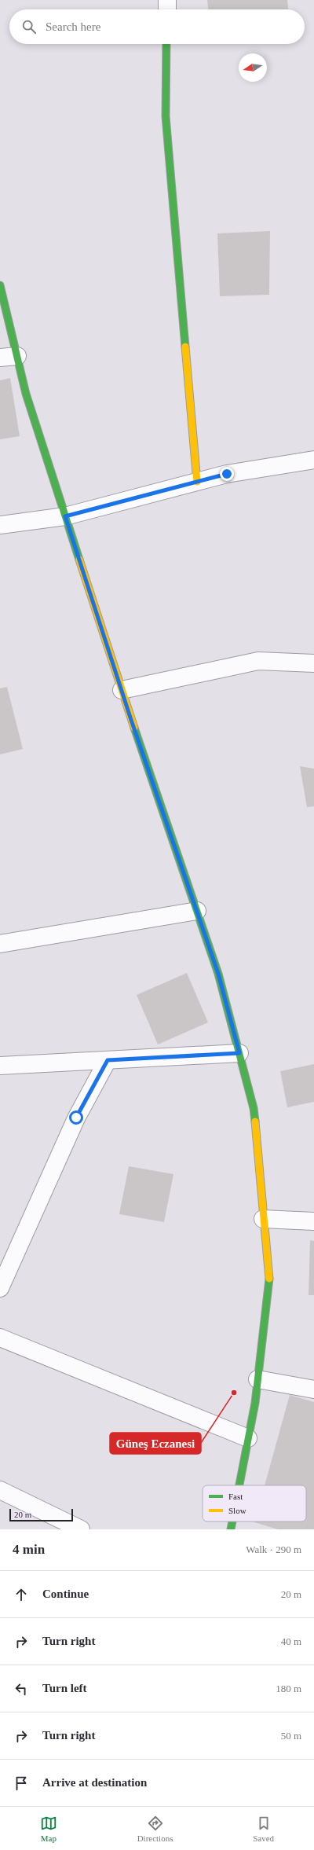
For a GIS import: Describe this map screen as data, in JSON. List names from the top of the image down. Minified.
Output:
{"places":["Güneş Eczanesi"],"legend":["Fast","Slow"],"scale_bar":"20 m","north":"left","page":{"search":"Search here","scale":"20 m","heading":["4 min","Walk · 290 m"],"list":[["Continue","20 m"],["Turn right","40 m"],["Turn left","180 m"],["Turn right","50 m"],"Arrive at destination"],"nav":["Map","Directions","Saved"]}}
